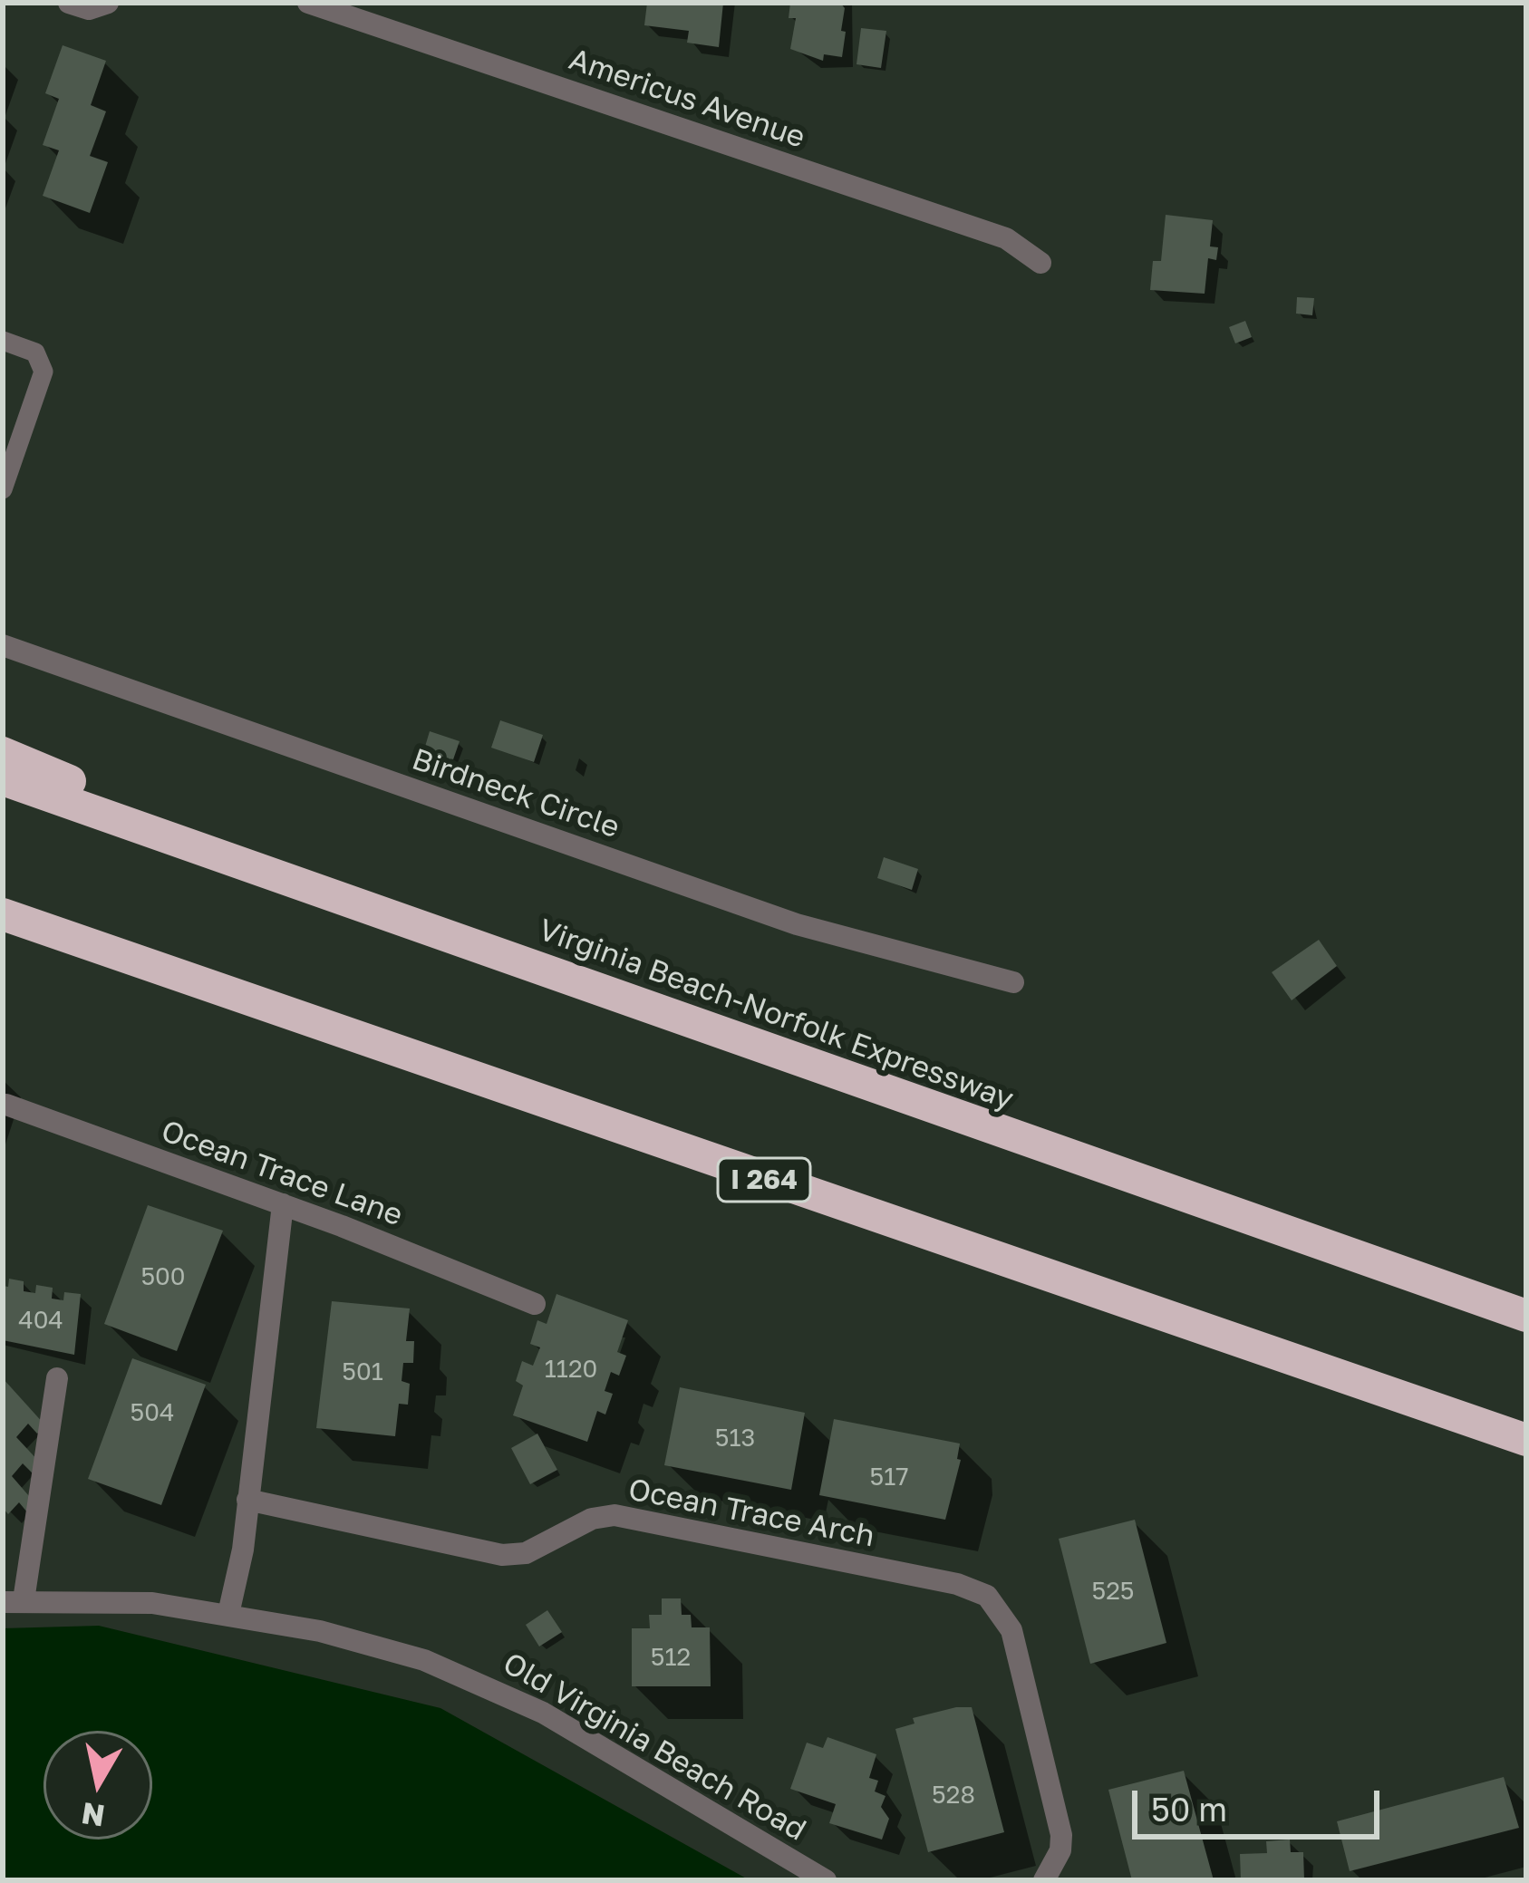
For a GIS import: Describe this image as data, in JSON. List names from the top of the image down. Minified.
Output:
{"streets":{"highway":["Virginia Beach-Norfolk Expressway","I 264"],"street":["Americus Avenue","Birdneck Circle","Ocean Trace Lane","Ocean Trace Arch","Old Virginia Beach Road"]},"house_numbers":["500","404","1120","501","504","513","517","525","512","528"],"scale_bar":"50 m","north":"bottom"}
